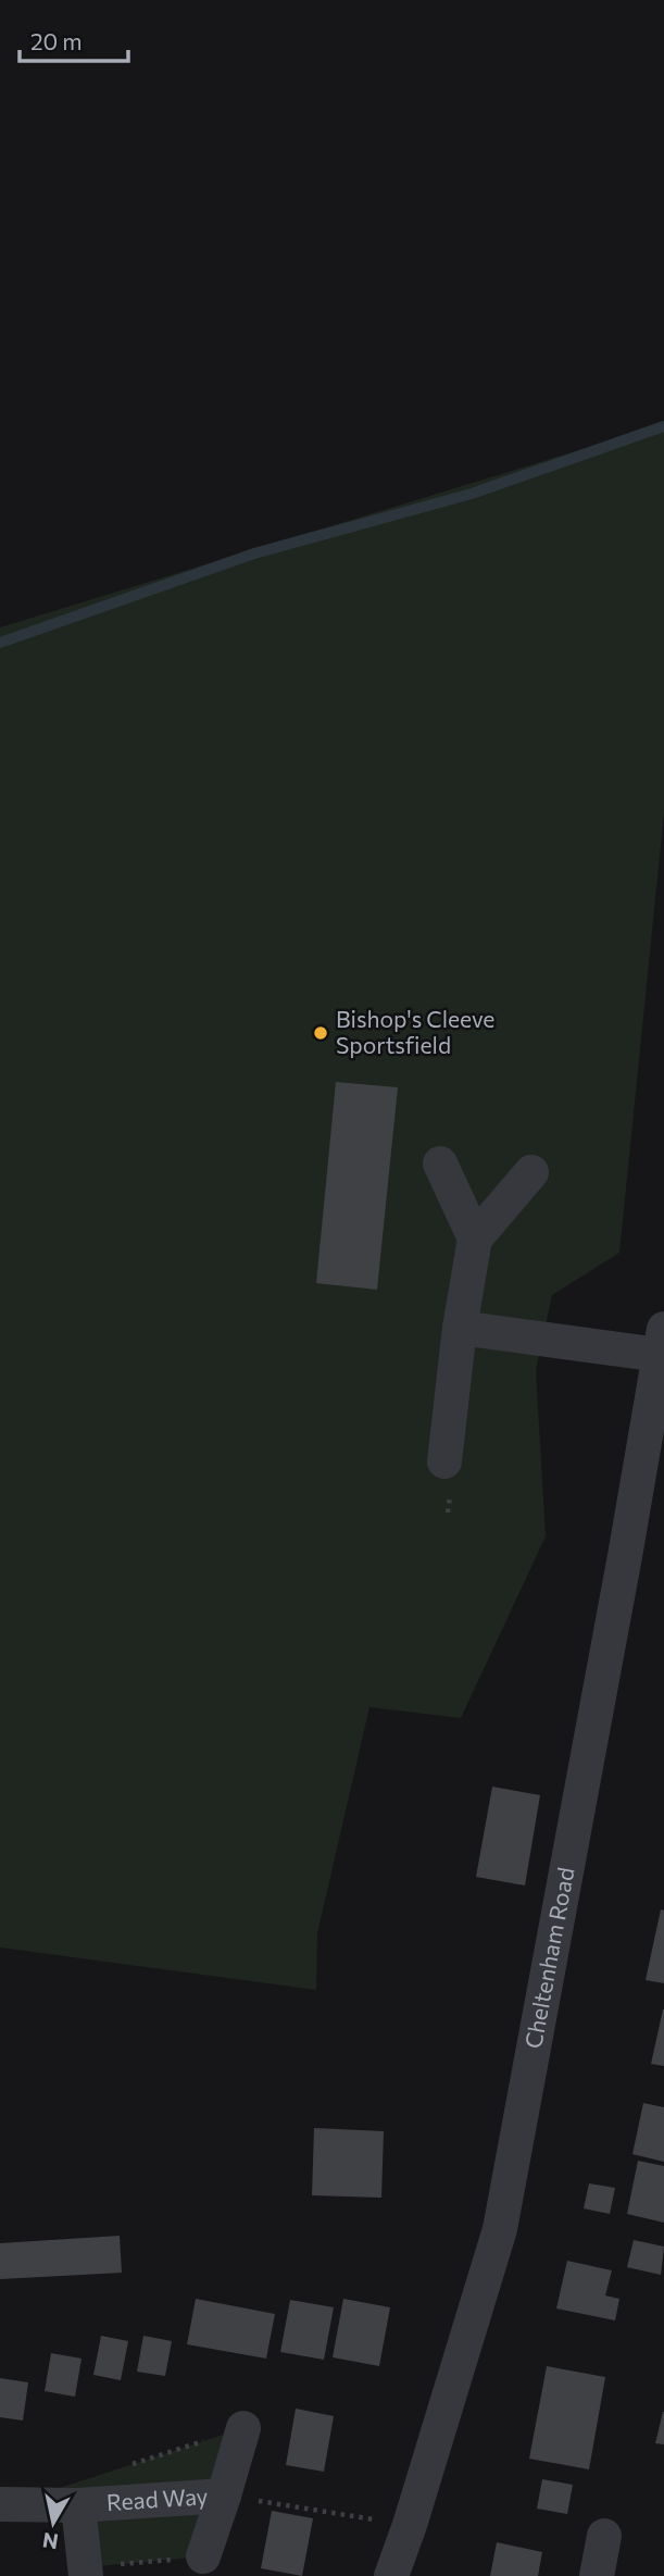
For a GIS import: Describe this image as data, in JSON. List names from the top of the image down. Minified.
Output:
{"streets":{"street":["Cheltenham Road","Read Way"]},"places":["Bishop's Cleeve Sportsfield"],"scale_bar":"20 m","north":"bottom"}
